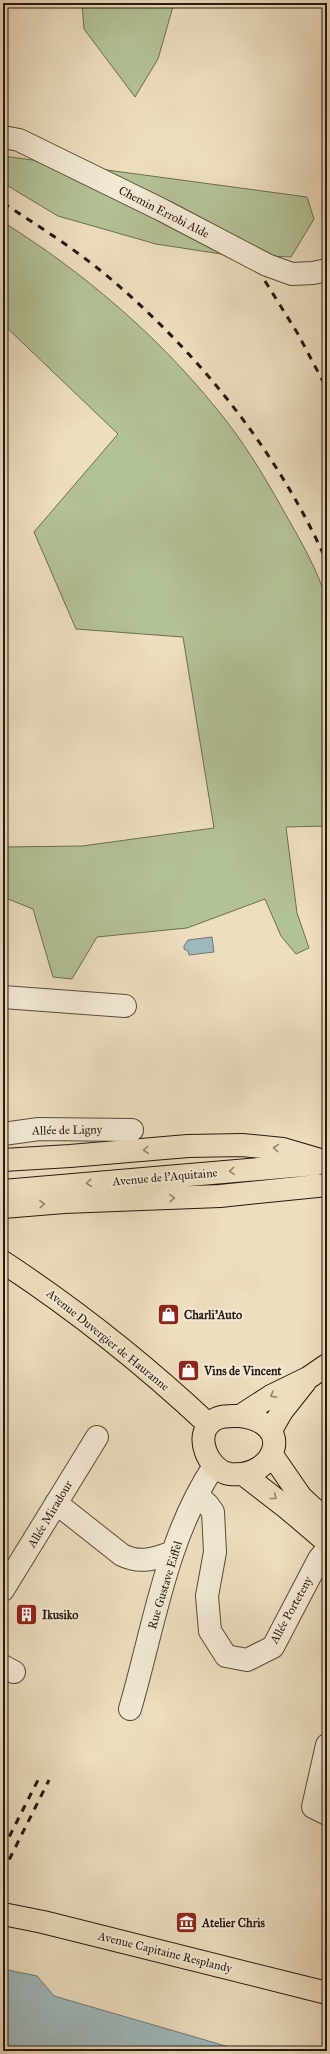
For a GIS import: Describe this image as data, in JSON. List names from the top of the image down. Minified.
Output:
{"streets":{"main road":["Avenue de l'Aquitaine","Avenue Duvergier de Hauranne","Avenue Capitaine Resplandy"],"street":["Chemin Errobi Alde","Allée de Ligny","Allée Miradour","Rue Gustave Eiffel","Allée Porteteny"]},"crossings":[["Avenue Duvergier de Hauranne","Rue Gustave Eiffel"],["Rue Gustave Eiffel","Allée Porteteny"]],"places":{"shop":["Charli'Auto","Vins de Vincent"],"building":["Ikusiko"],"museum":["Atelier Chris"]}}
